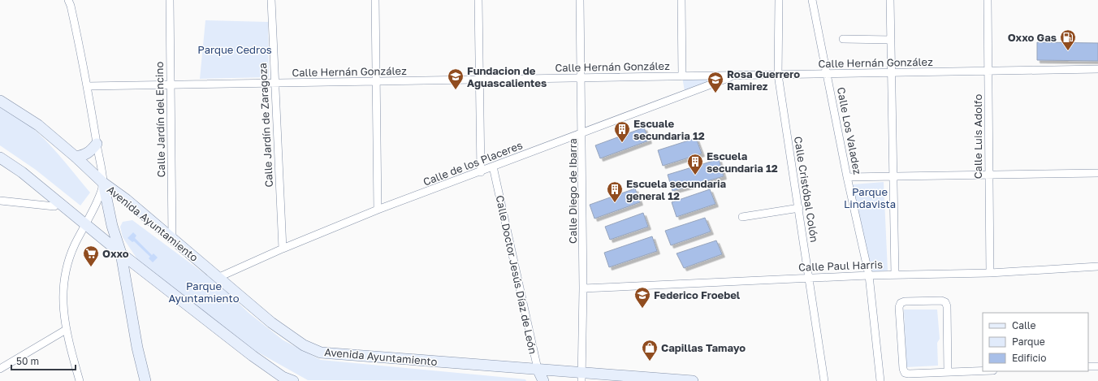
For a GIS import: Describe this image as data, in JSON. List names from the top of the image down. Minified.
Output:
{"streets":{"main road":["Avenida Ayuntamiento","Calle Doctor Jesús Díaz de León"],"street":["Calle Hernán González","Calle Jardín del Encino","Calle Jardín de Zaragoza","Calle Los Valadez","Calle Luis Adolfo","Calle de los Placeres","Calle Cristóbal Colón","Calle Diego de Ibarra","Calle Paul Harris"]},"crossings":[["Calle Hernán González","Calle Jardín del Encino"],["Calle Hernán González","Calle Jardín de Zaragoza"],["Calle Hernán González","Calle Los Valadez"],["Calle Hernán González","Calle Luis Adolfo"],["Calle Hernán González","Calle de los Placeres"],["Calle Hernán González","Calle Cristóbal Colón"],["Calle Hernán González","Calle Diego de Ibarra"],["Calle Jardín del Encino","Avenida Ayuntamiento"],["Calle Jardín de Zaragoza","Calle de los Placeres"],["Calle Los Valadez","Calle Paul Harris"],["Calle Luis Adolfo","Calle Paul Harris"],["Calle de los Placeres","Calle Diego de Ibarra"],["Calle de los Placeres","Avenida Ayuntamiento"],["Calle de los Placeres","Calle Doctor Jesús Díaz de León"],["Calle Cristóbal Colón","Calle Paul Harris"],["Calle Diego de Ibarra","Avenida Ayuntamiento"],["Calle Diego de Ibarra","Calle Paul Harris"],["Avenida Ayuntamiento","Calle Doctor Jesús Díaz de León"]],"parks":["Parque Cedros","Parque Lindavista","Parque Ayuntamiento"],"places":{"fuel station":["Oxxo Gas"],"school or university":["Fundacion de Aguascalientes","Rosa Guerrero Ramirez","Federico Froebel"],"building":["Escuale secundaria 12","Escuela secundaria 12","Escuela secundaria general 12"],"supermarket":["Oxxo"],"shop":["Capillas Tamayo"]},"legend":["Calle","Parque","Edificio"],"scale_bar":"50 m"}
